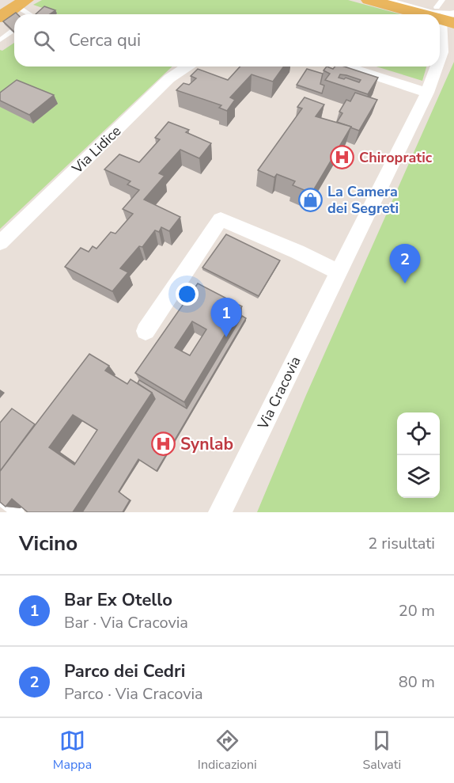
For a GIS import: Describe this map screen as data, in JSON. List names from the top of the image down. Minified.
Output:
{"streets":{"street":["Via Lidice","Via Cracovia"]},"places":{"hospital":["Chiropratic","Synlab"],"shop":["La Camera dei Segreti"]},"page":{"search":"Cerca qui","pins":["2","1"],"heading":["Vicino","2 risultati"],"list":[{"mark":"1","name":"Bar Ex Otello","note":"Bar · Via Cracovia","value":"20 m"},{"mark":"2","name":"Parco dei Cedri","note":"Parco · Via Cracovia","value":"80 m"}],"nav":["Mappa","Indicazioni","Salvati"]}}
